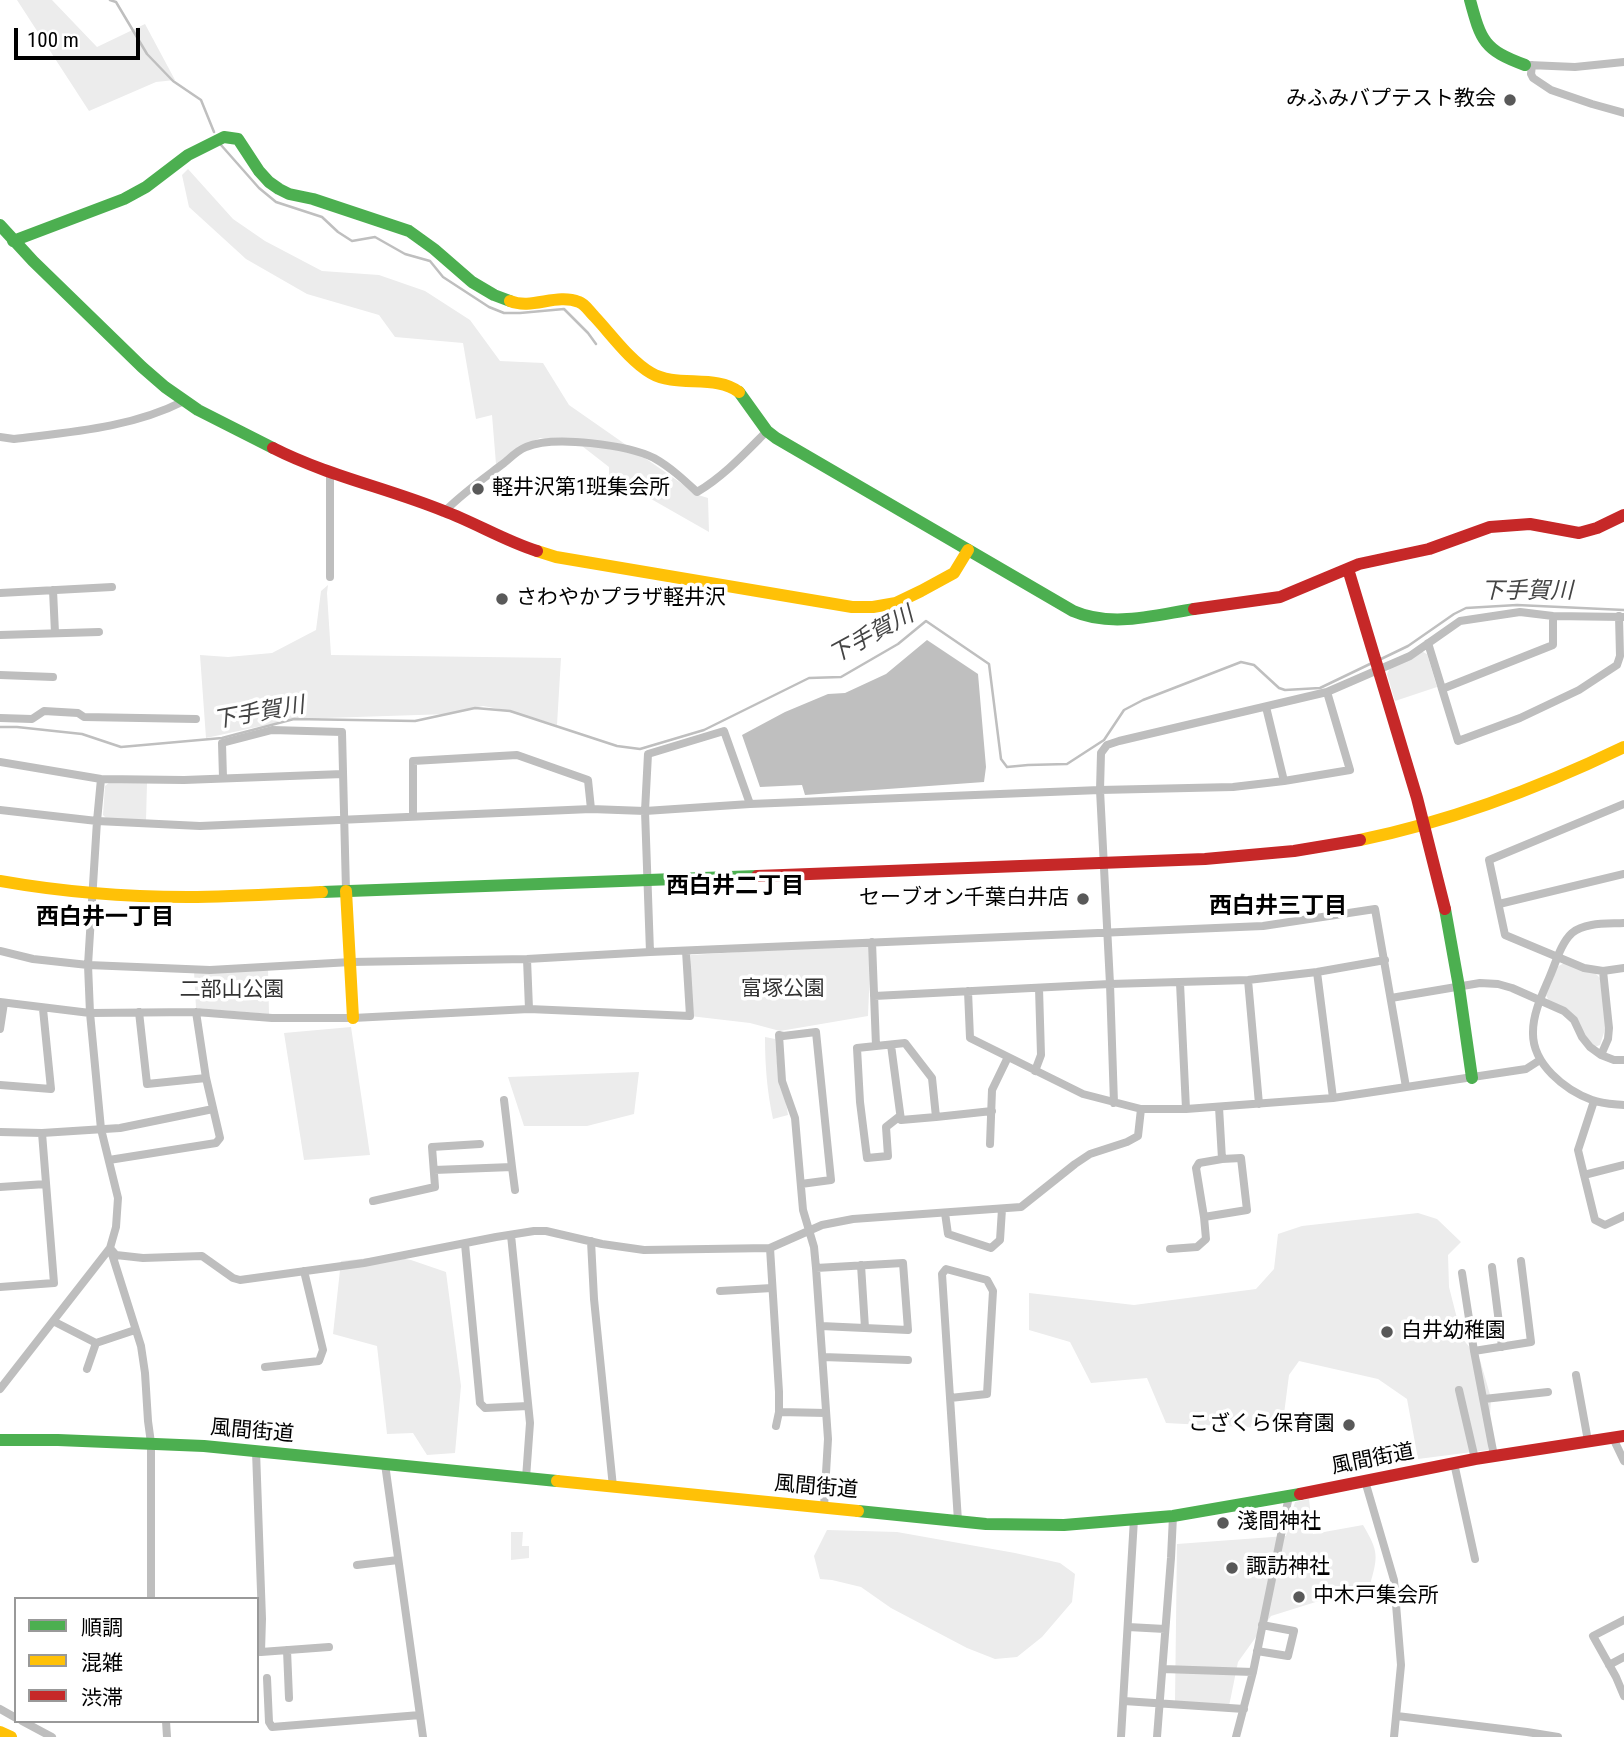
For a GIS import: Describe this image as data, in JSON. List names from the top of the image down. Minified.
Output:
{"streets":{"street":["風間街道"]},"districts":["西白井二丁目","西白井三丁目","西白井一丁目"],"water":["下手賀川"],"parks":["富塚公園","二部山公園"],"places":["みふみバプテスト教会","軽井沢第1班集会所","さわやかプラザ軽井沢","セーブオン千葉白井店","白井幼稚園","こざくら保育園","淺間神社","諏訪神社","中木戸集会所"],"legend":["順調","混雑","渋滞"],"scale_bar":"100 m"}
